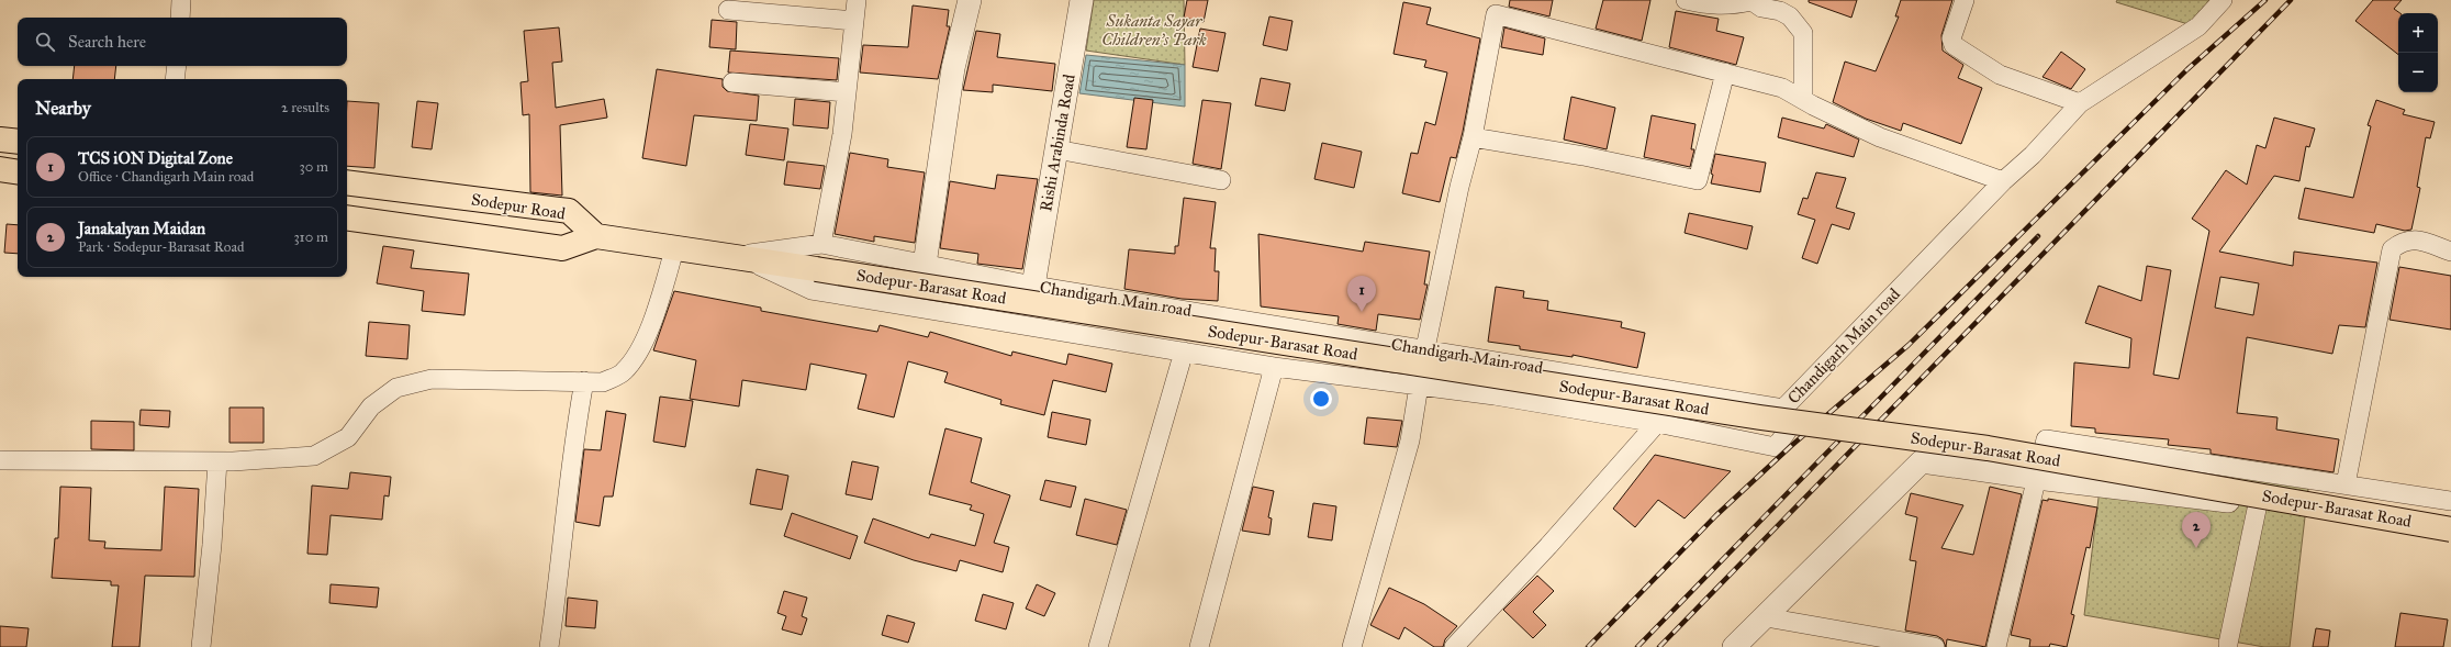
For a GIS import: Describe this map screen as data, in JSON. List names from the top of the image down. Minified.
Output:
{"streets":{"main road":["Sodepur Road","Sodepur-Barasat Road"],"street":["Rishi Arabinda Road","Chandigarh Main road"]},"crossings":[["Rishi Arabinda Road","Chandigarh Main road"],["Sodepur-Barasat Road","Chandigarh Main road"]],"parks":["Sukanta Sayar Children's Park"],"page":{"map_buttons":["+","−"],"search":"Search here","heading":["Nearby","2 results"],"list":[{"mark":"1","name":"TCS iON Digital Zone","note":"Office · Chandigarh Main road","value":"30 m"},{"mark":"2","name":"Janakalyan Maidan","note":"Park · Sodepur-Barasat Road","value":"310 m"}],"pins":["1","2"]}}
